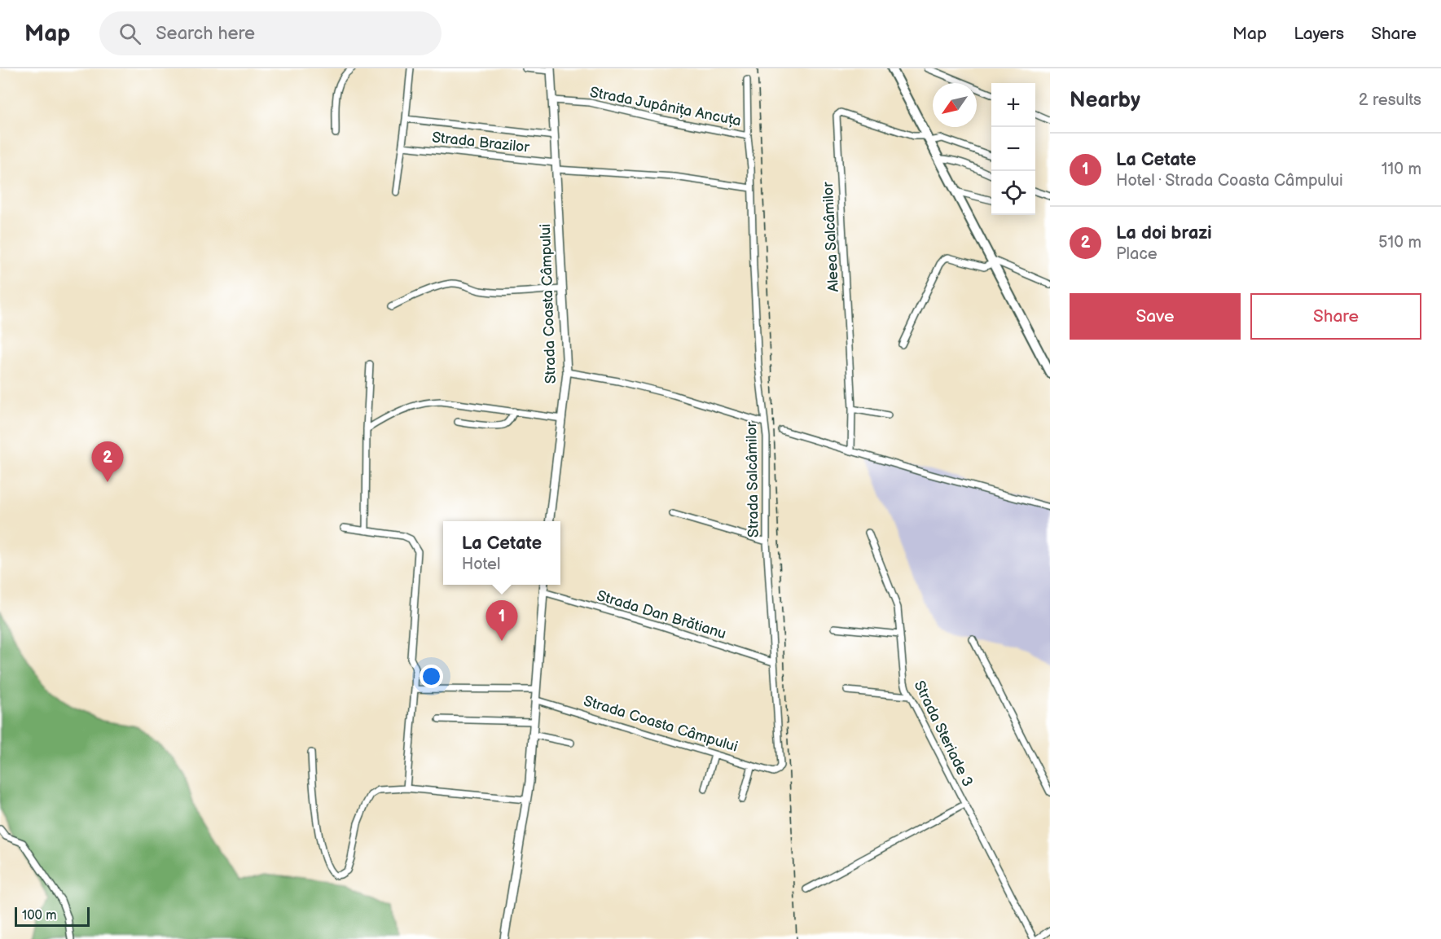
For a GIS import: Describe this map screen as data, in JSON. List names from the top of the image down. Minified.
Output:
{"streets":{"street":["Strada Jupânița Ancuța","Strada Brazilor","Aleea Salcâmilor","Strada Coasta Câmpului","Strada Salcâmilor","Strada Dan Brătianu","Strada Steriade 3"]},"crossings":[["Strada Jupânița Ancuța","Strada Coasta Câmpului"],["Strada Jupânița Ancuța","Strada Salcâmilor"],["Strada Brazilor","Strada Coasta Câmpului"],["Strada Coasta Câmpului","Strada Salcâmilor"],["Strada Salcâmilor","Strada Dan Brătianu"]],"scale_bar":"100 m","north":"bottom left","page":{"header":"Map","search":"Search here","nav":["Map","Layers","Share"],"heading":["Nearby","2 results"],"map_buttons":["+","−"],"list":[{"mark":"1","name":"La Cetate","note":"Hotel · Strada Coasta Câmpului","value":"110 m"},{"mark":"2","name":"La doi brazi","note":"Place","value":"510 m"}],"buttons":["Save","Share"],"pins":["2","1"],"popup":["La Cetate","Hotel"],"scale":"100 m"}}
